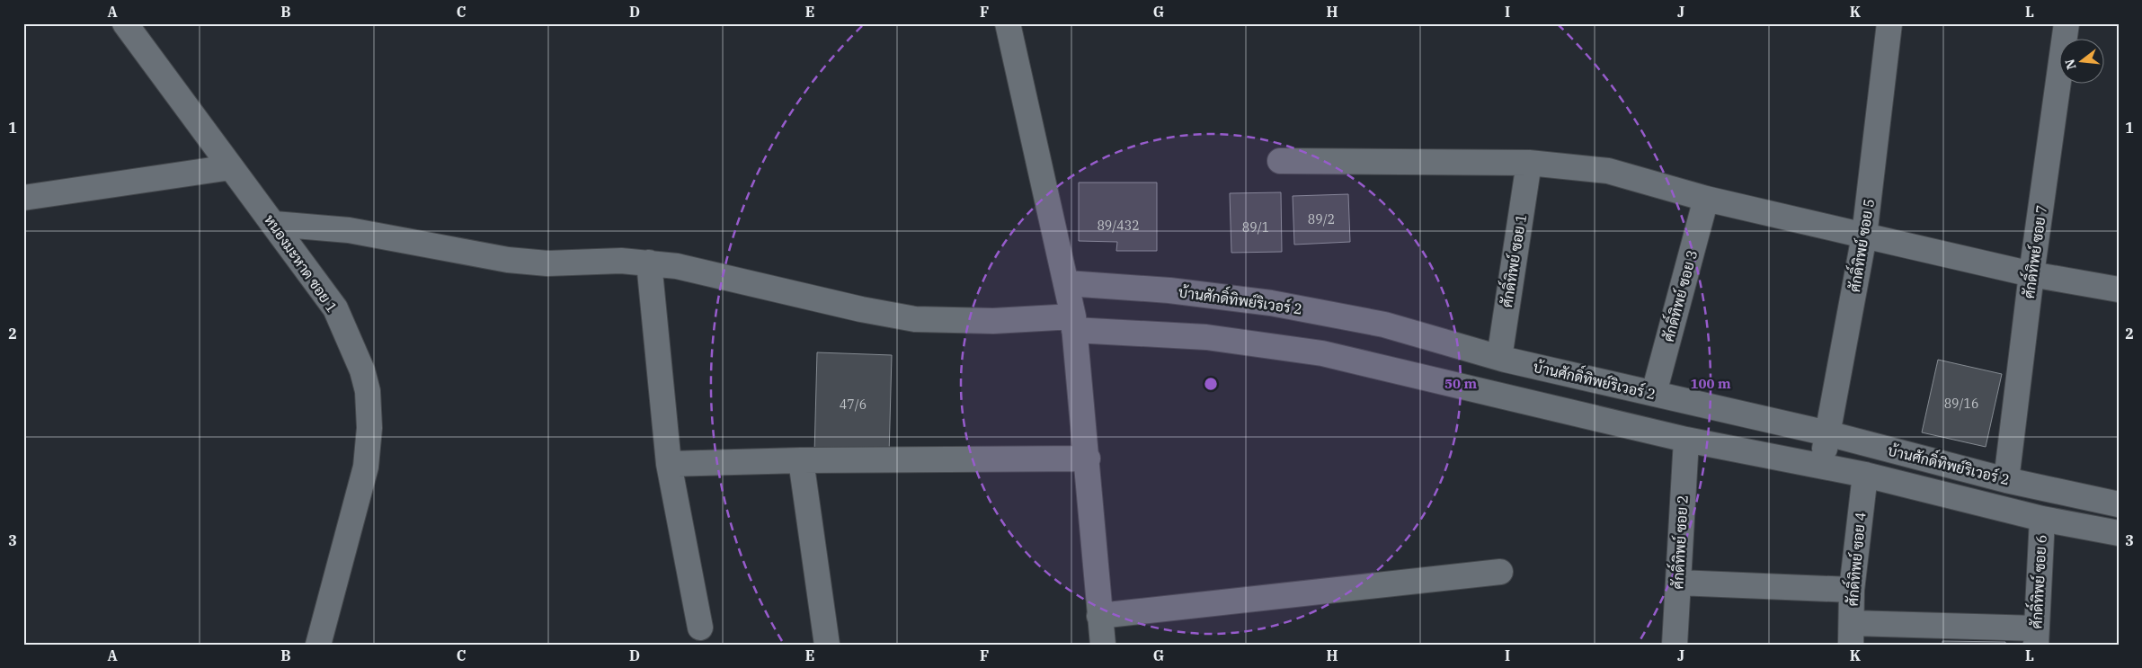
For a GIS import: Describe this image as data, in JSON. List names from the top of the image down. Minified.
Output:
{"streets":{"street":["ศักดิ์ทิพย์ ซอย 5","ศักดิ์ทิพย์ ซอย 7","ศักดิ์ทิพย์ ซอย 1","หนองมะหาด ซอย 1","ศักดิ์ทิพย์ ซอย 3","บ้านศักดิ์ทิพย์ริเวอร์ 2","ศักดิ์ทิพย์ ซอย 2","ศักดิ์ทิพย์ ซอย 4","ศักดิ์ทิพย์ ซอย 6"]},"crossings":[["ศักดิ์ทิพย์ ซอย 5","บ้านศักดิ์ทิพย์ริเวอร์ 2"],["ศักดิ์ทิพย์ ซอย 7","บ้านศักดิ์ทิพย์ริเวอร์ 2"],["ศักดิ์ทิพย์ ซอย 1","บ้านศักดิ์ทิพย์ริเวอร์ 2"],["หนองมะหาด ซอย 1","บ้านศักดิ์ทิพย์ริเวอร์ 2"],["ศักดิ์ทิพย์ ซอย 3","บ้านศักดิ์ทิพย์ริเวอร์ 2"],["บ้านศักดิ์ทิพย์ริเวอร์ 2","ศักดิ์ทิพย์ ซอย 2"],["บ้านศักดิ์ทิพย์ริเวอร์ 2","ศักดิ์ทิพย์ ซอย 4"],["บ้านศักดิ์ทิพย์ริเวอร์ 2","ศักดิ์ทิพย์ ซอย 6"]],"house_numbers":["89/2","89/432","89/1","89/16","47/6"],"north":"left","grid":{"columns":["A","B","C","D","E","F","G","H","I","J","K","L"],"rows":["1","2","3"]},"rings":["50 m","100 m"]}
